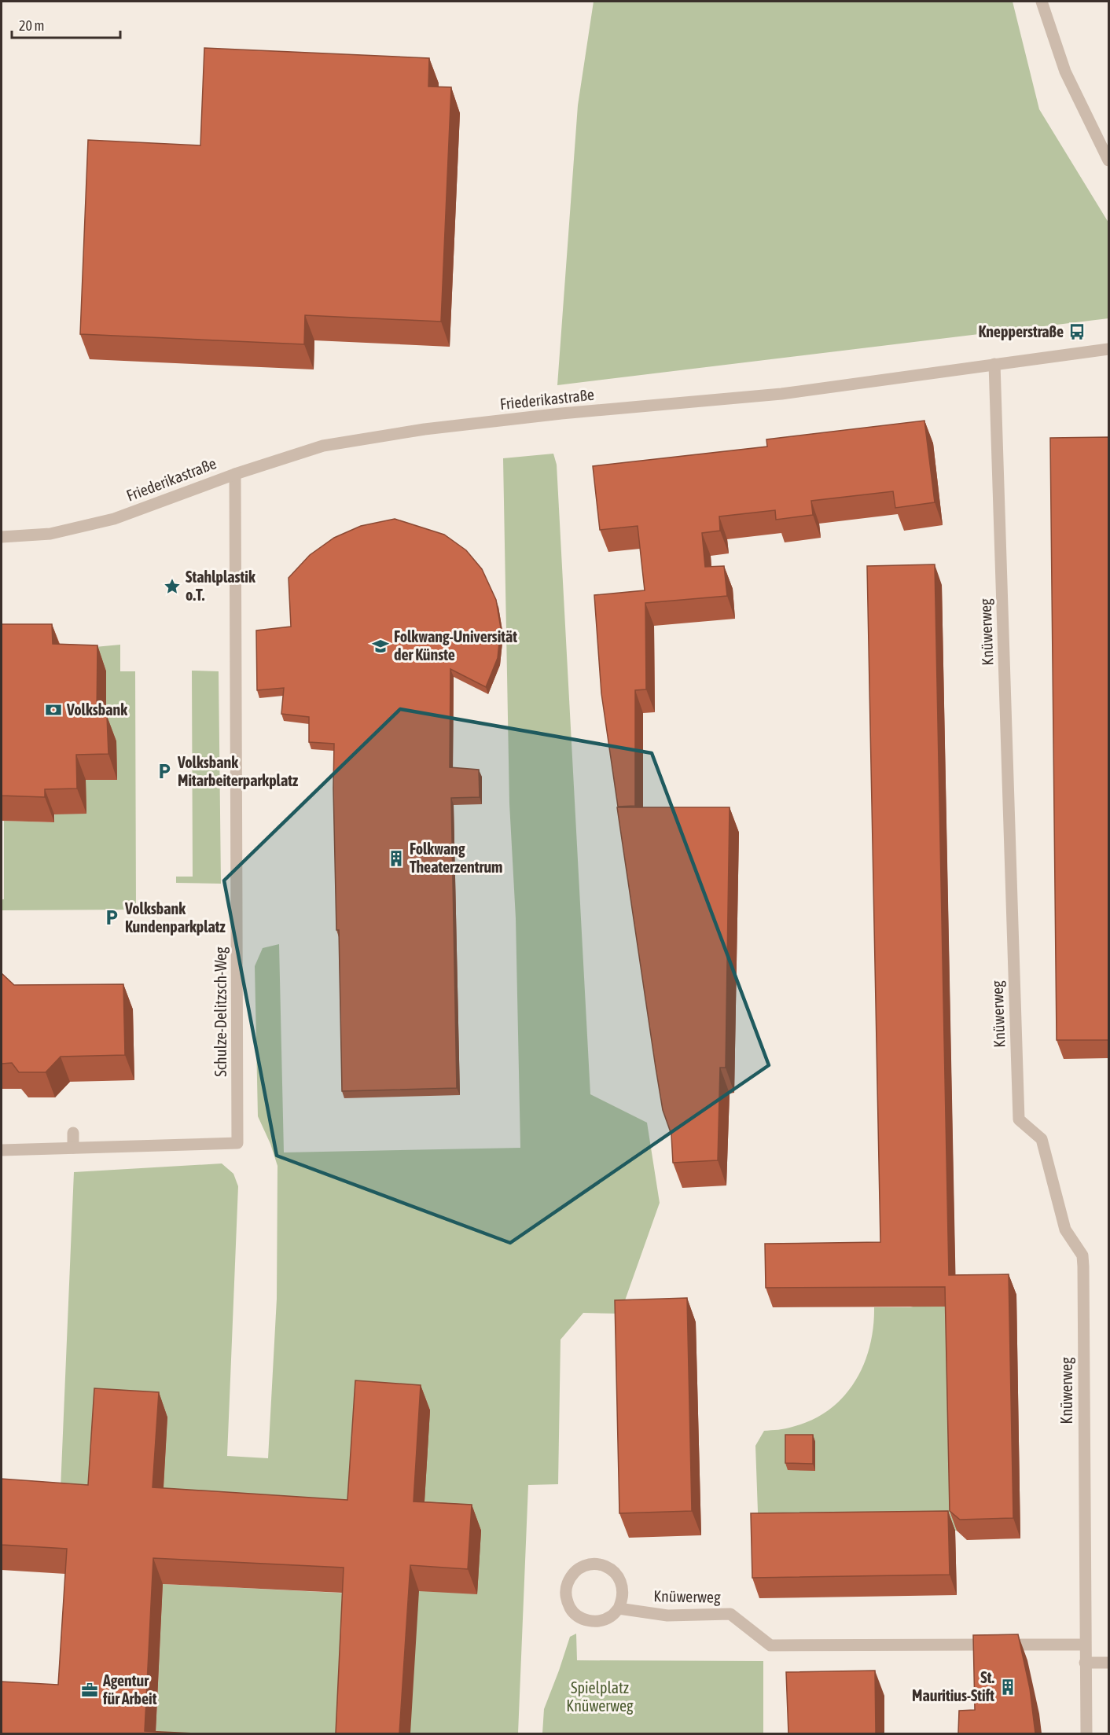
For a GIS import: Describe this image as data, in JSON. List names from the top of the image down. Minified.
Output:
{"streets":{"street":["Friederikastraße","Knüwerweg","Schulze-Delitzsch-Weg"]},"crossings":[["Friederikastraße","Knüwerweg"],["Friederikastraße","Schulze-Delitzsch-Weg"]],"parks":["Spielplatz Knüwerweg"],"places":{"bus stop":["Knepperstraße"],"place":["Stahlplastik o.T."],"school or university":["Folkwang-Universität der Künste"],"bank":["Volksbank"],"parking":["Volksbank Mitarbeiterparkplatz","Volksbank Kundenparkplatz"],"building":["Folkwang Theaterzentrum","St. Mauritius-Stift"],"office":["Agentur für Arbeit"]},"scale_bar":"20 m"}
